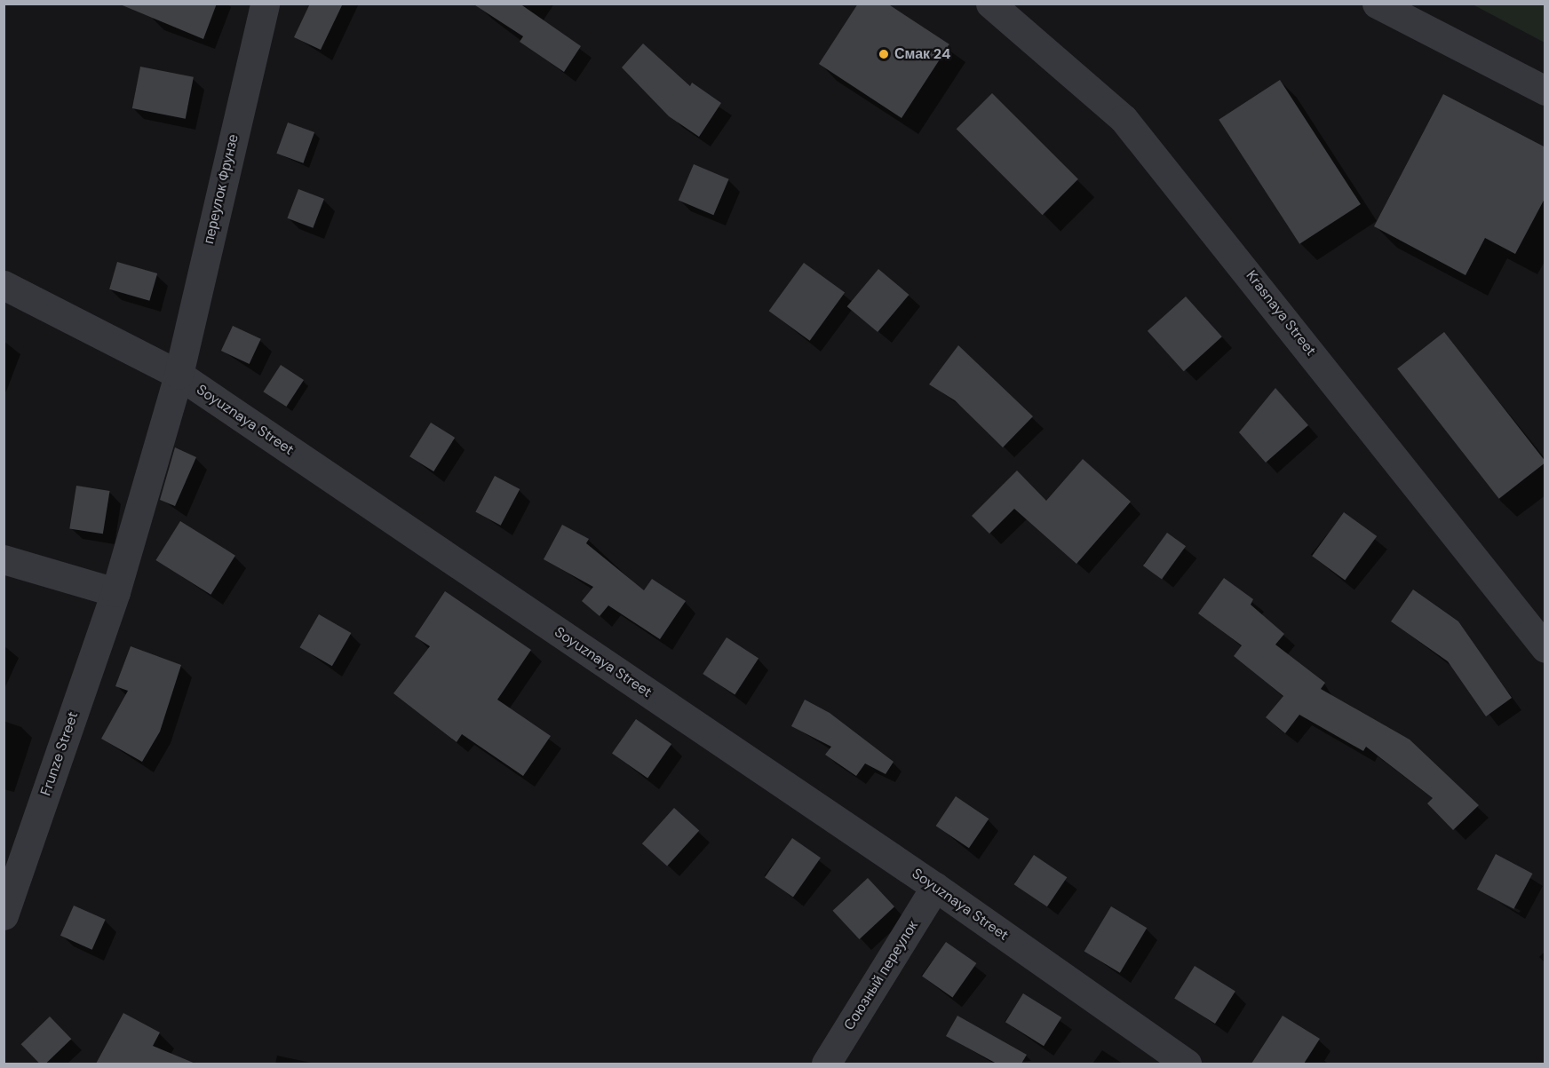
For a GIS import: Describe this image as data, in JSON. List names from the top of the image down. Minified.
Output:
{"streets":{"street":["переулок Фрунзе","Krasnaya Street","Soyuznaya Street","Frunze Street","Союзный переулок"]},"crossings":[["переулок Фрунзе","Soyuznaya Street"],["переулок Фрунзе","Frunze Street"],["Soyuznaya Street","Frunze Street"],["Soyuznaya Street","Союзный переулок"]],"places":["Смак 24"]}
